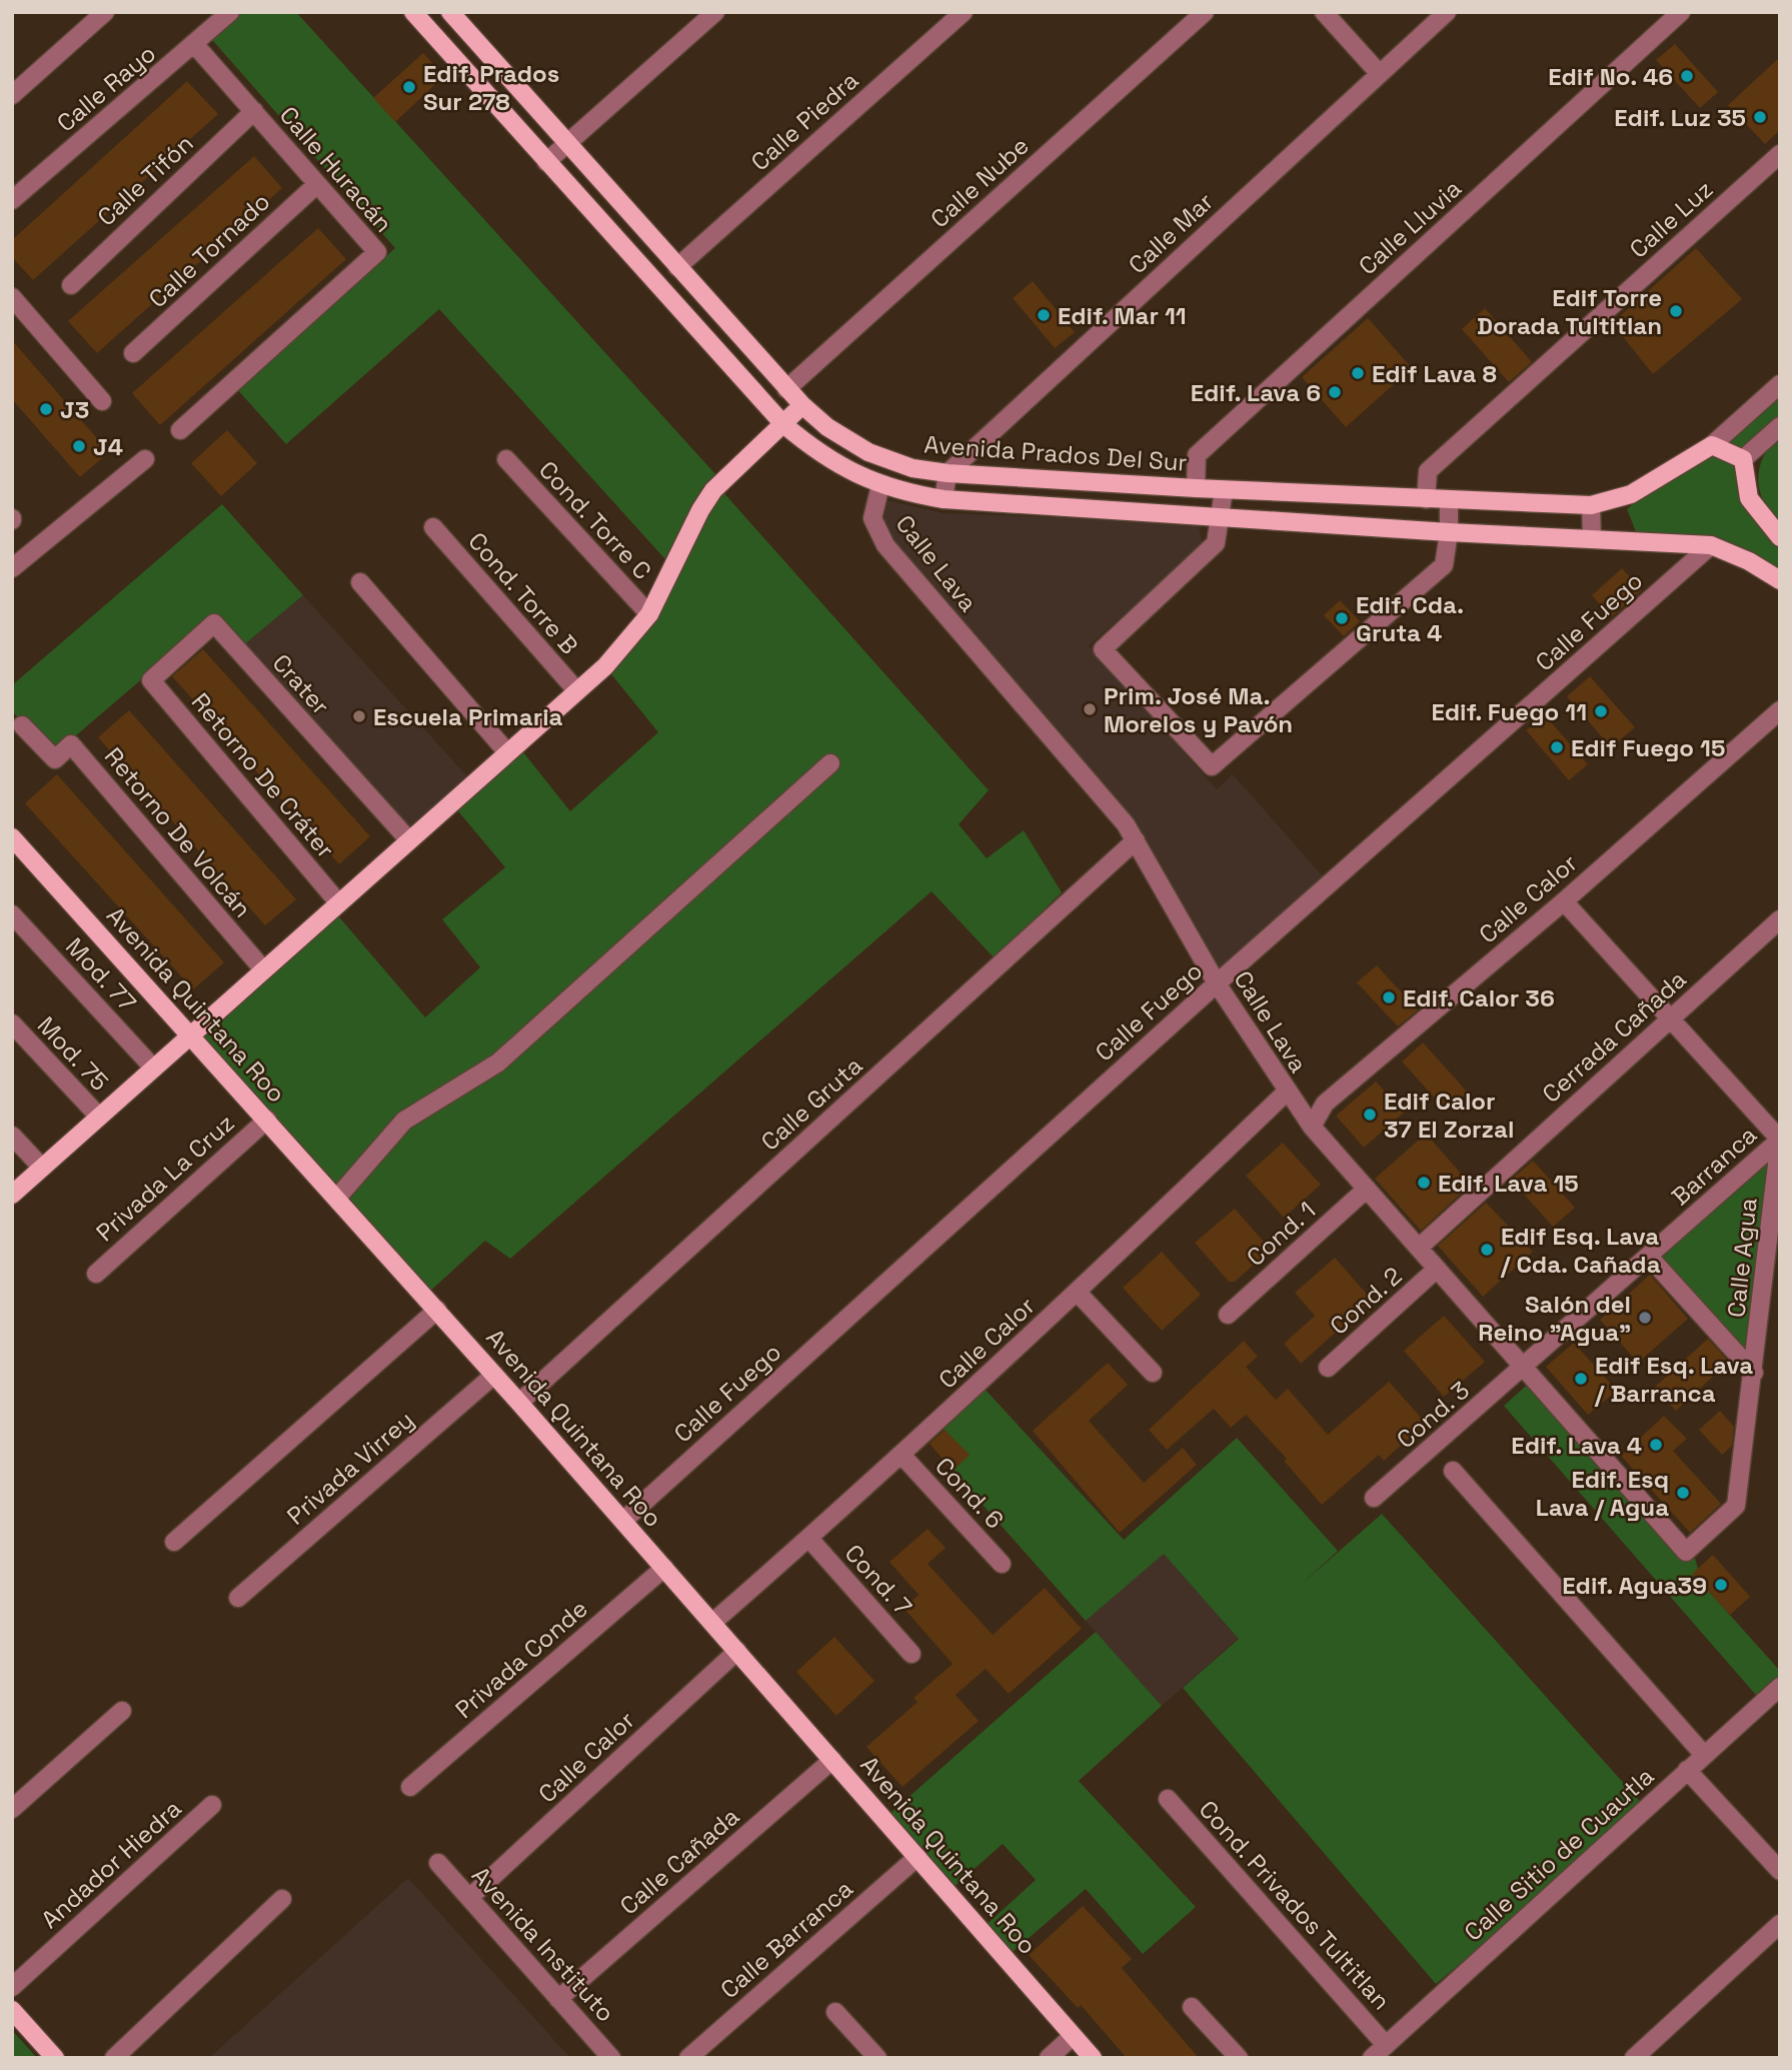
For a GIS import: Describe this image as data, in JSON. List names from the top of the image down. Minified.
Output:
{"streets":{"main road":["Avenida Prados Del Sur","Avenida Quintana Roo"],"street":["Calle Rayo","Calle Piedra","Calle Huracán","Calle Tifón","Calle Nube","Calle Luz","Calle Lluvia","Calle Mar","Calle Tornado","Cond. Torre C","Calle Lava","Cond. Torre B","Calle Fuego","Crater","Retorno De Cráter","Retorno De Volcán","Calle Calor","Mod. 77","Cerrada Cañada","Mod. 75","Calle Gruta","Barranca","Privada La Cruz","Cond. 1","Calle Agua","Cond. 2","Cond. 3","Privada Virrey","Cond. 6","Cond. 7","Privada Conde","Calle Sitio de Cuautla","Calle Cañada","Andador Hiedra","Cond. Privados Tultitlan","Calle Barranca","Avenida Instituto"]},"crossings":[["Calle Rayo","Calle Huracán"],["Calle Piedra","Avenida Prados Del Sur"],["Calle Huracán","Calle Tifón"],["Calle Huracán","Calle Tornado"],["Calle Nube","Avenida Prados Del Sur"],["Calle Luz","Avenida Prados Del Sur"],["Calle Lluvia","Avenida Prados Del Sur"],["Calle Mar","Avenida Prados Del Sur"],["Avenida Prados Del Sur","Calle Lava"],["Avenida Prados Del Sur","Calle Fuego"],["Calle Lava","Calle Fuego"],["Calle Lava","Calle Calor"],["Calle Lava","Cerrada Cañada"],["Calle Lava","Calle Gruta"],["Calle Lava","Barranca"],["Calle Lava","Cond. 1"],["Calle Lava","Calle Agua"],["Calle Lava","Cond. 2"],["Calle Lava","Cond. 3"],["Calle Fuego","Avenida Quintana Roo"],["Crater","Retorno De Cráter"],["Calle Calor","Avenida Quintana Roo"],["Calle Calor","Cond. 6"],["Calle Calor","Cond. 7"],["Calle Calor","Avenida Instituto"],["Avenida Quintana Roo","Calle Gruta"],["Avenida Quintana Roo","Privada La Cruz"],["Avenida Quintana Roo","Privada Virrey"],["Avenida Quintana Roo","Privada Conde"],["Avenida Quintana Roo","Calle Cañada"],["Avenida Quintana Roo","Calle Barranca"],["Barranca","Calle Agua"],["Barranca","Cond. 3"],["Calle Sitio de Cuautla","Cond. Privados Tultitlan"],["Calle Cañada","Avenida Instituto"]],"places":["Edif No. 46","Edif. Prados Sur 278","Edif. Luz 35","Edif Torre Dorada Tultitlan","Edif. Mar 11","Edif Lava 8","Edif. Lava 6","J3","J4","Edif. Cda. Gruta 4","Prim. José Ma. Morelos y Pavón","Edif. Fuego 11","Escuela Primaria","Edif Fuego 15","Edif. Calor 36","Edif Calor 37 El Zorzal","Edif. Lava 15","Edif Esq. Lava / Cda. Cañada","Salón del Reino \"Agua\"","Edif Esq. Lava / Barranca","Edif. Lava 4","Edif. Esq Lava / Agua","Edif. Agua39"]}
